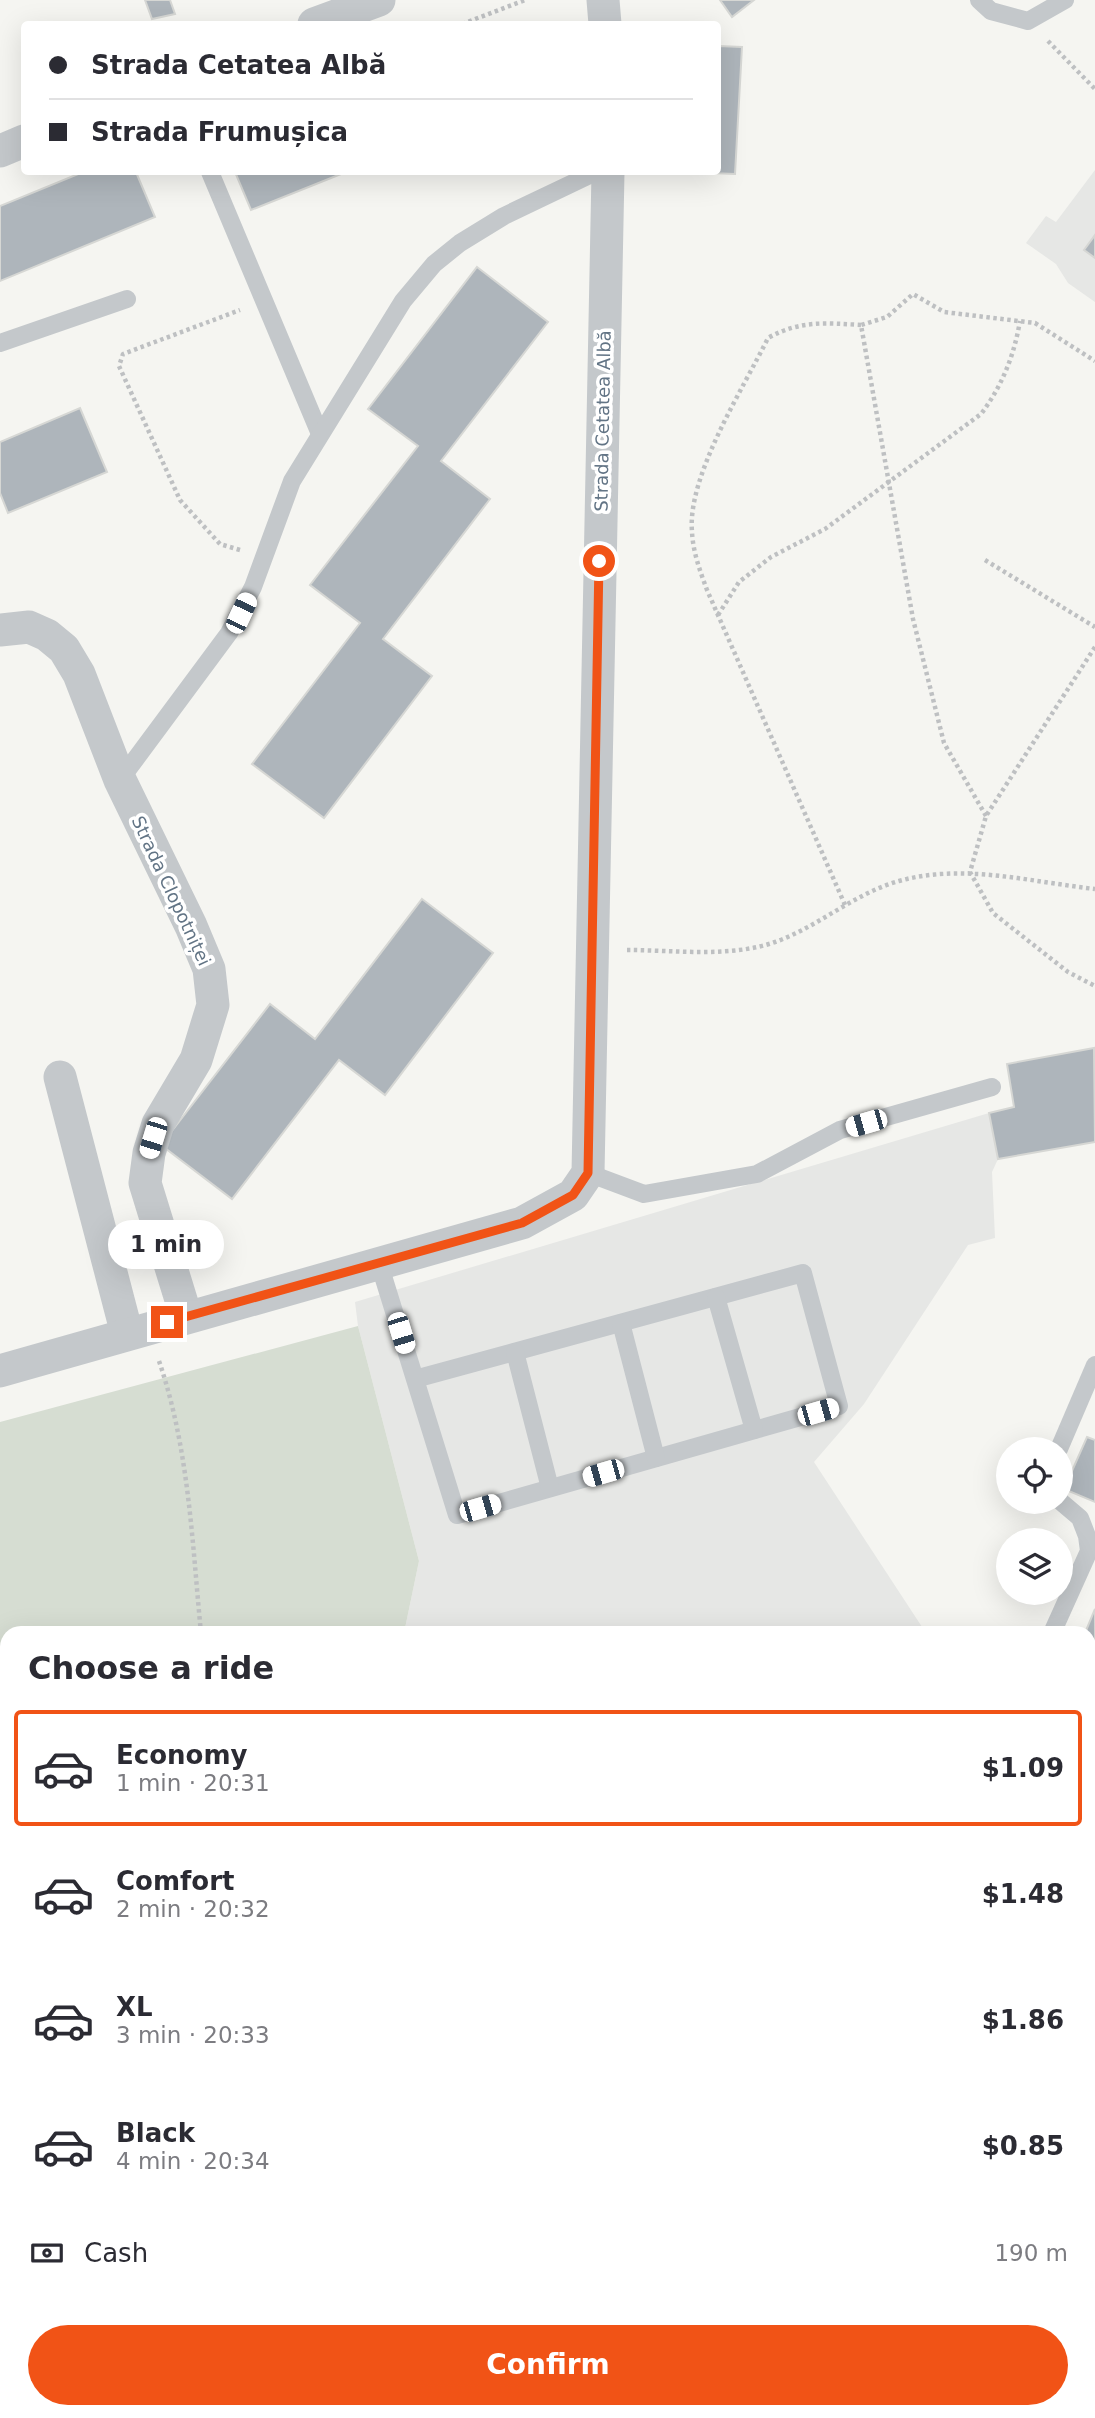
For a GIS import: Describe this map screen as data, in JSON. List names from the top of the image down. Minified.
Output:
{"streets":{"street":["Strada Cetatea Albă","Strada Clopotniței"]},"page":{"banner":["Strada Cetatea Albă","Strada Frumușica"],"bubble":"1 min","heading":"Choose a ride","list":[{"name":"Economy","note":"1 min · 20:31","value":"$1.09"},{"name":"Comfort","note":"2 min · 20:32","value":"$1.48"},{"name":"XL","note":"3 min · 20:33","value":"$1.86"},{"name":"Black","note":"4 min · 20:34","value":"$0.85"}],"pay":["Cash","190 m"],"buttons":"Confirm"}}
